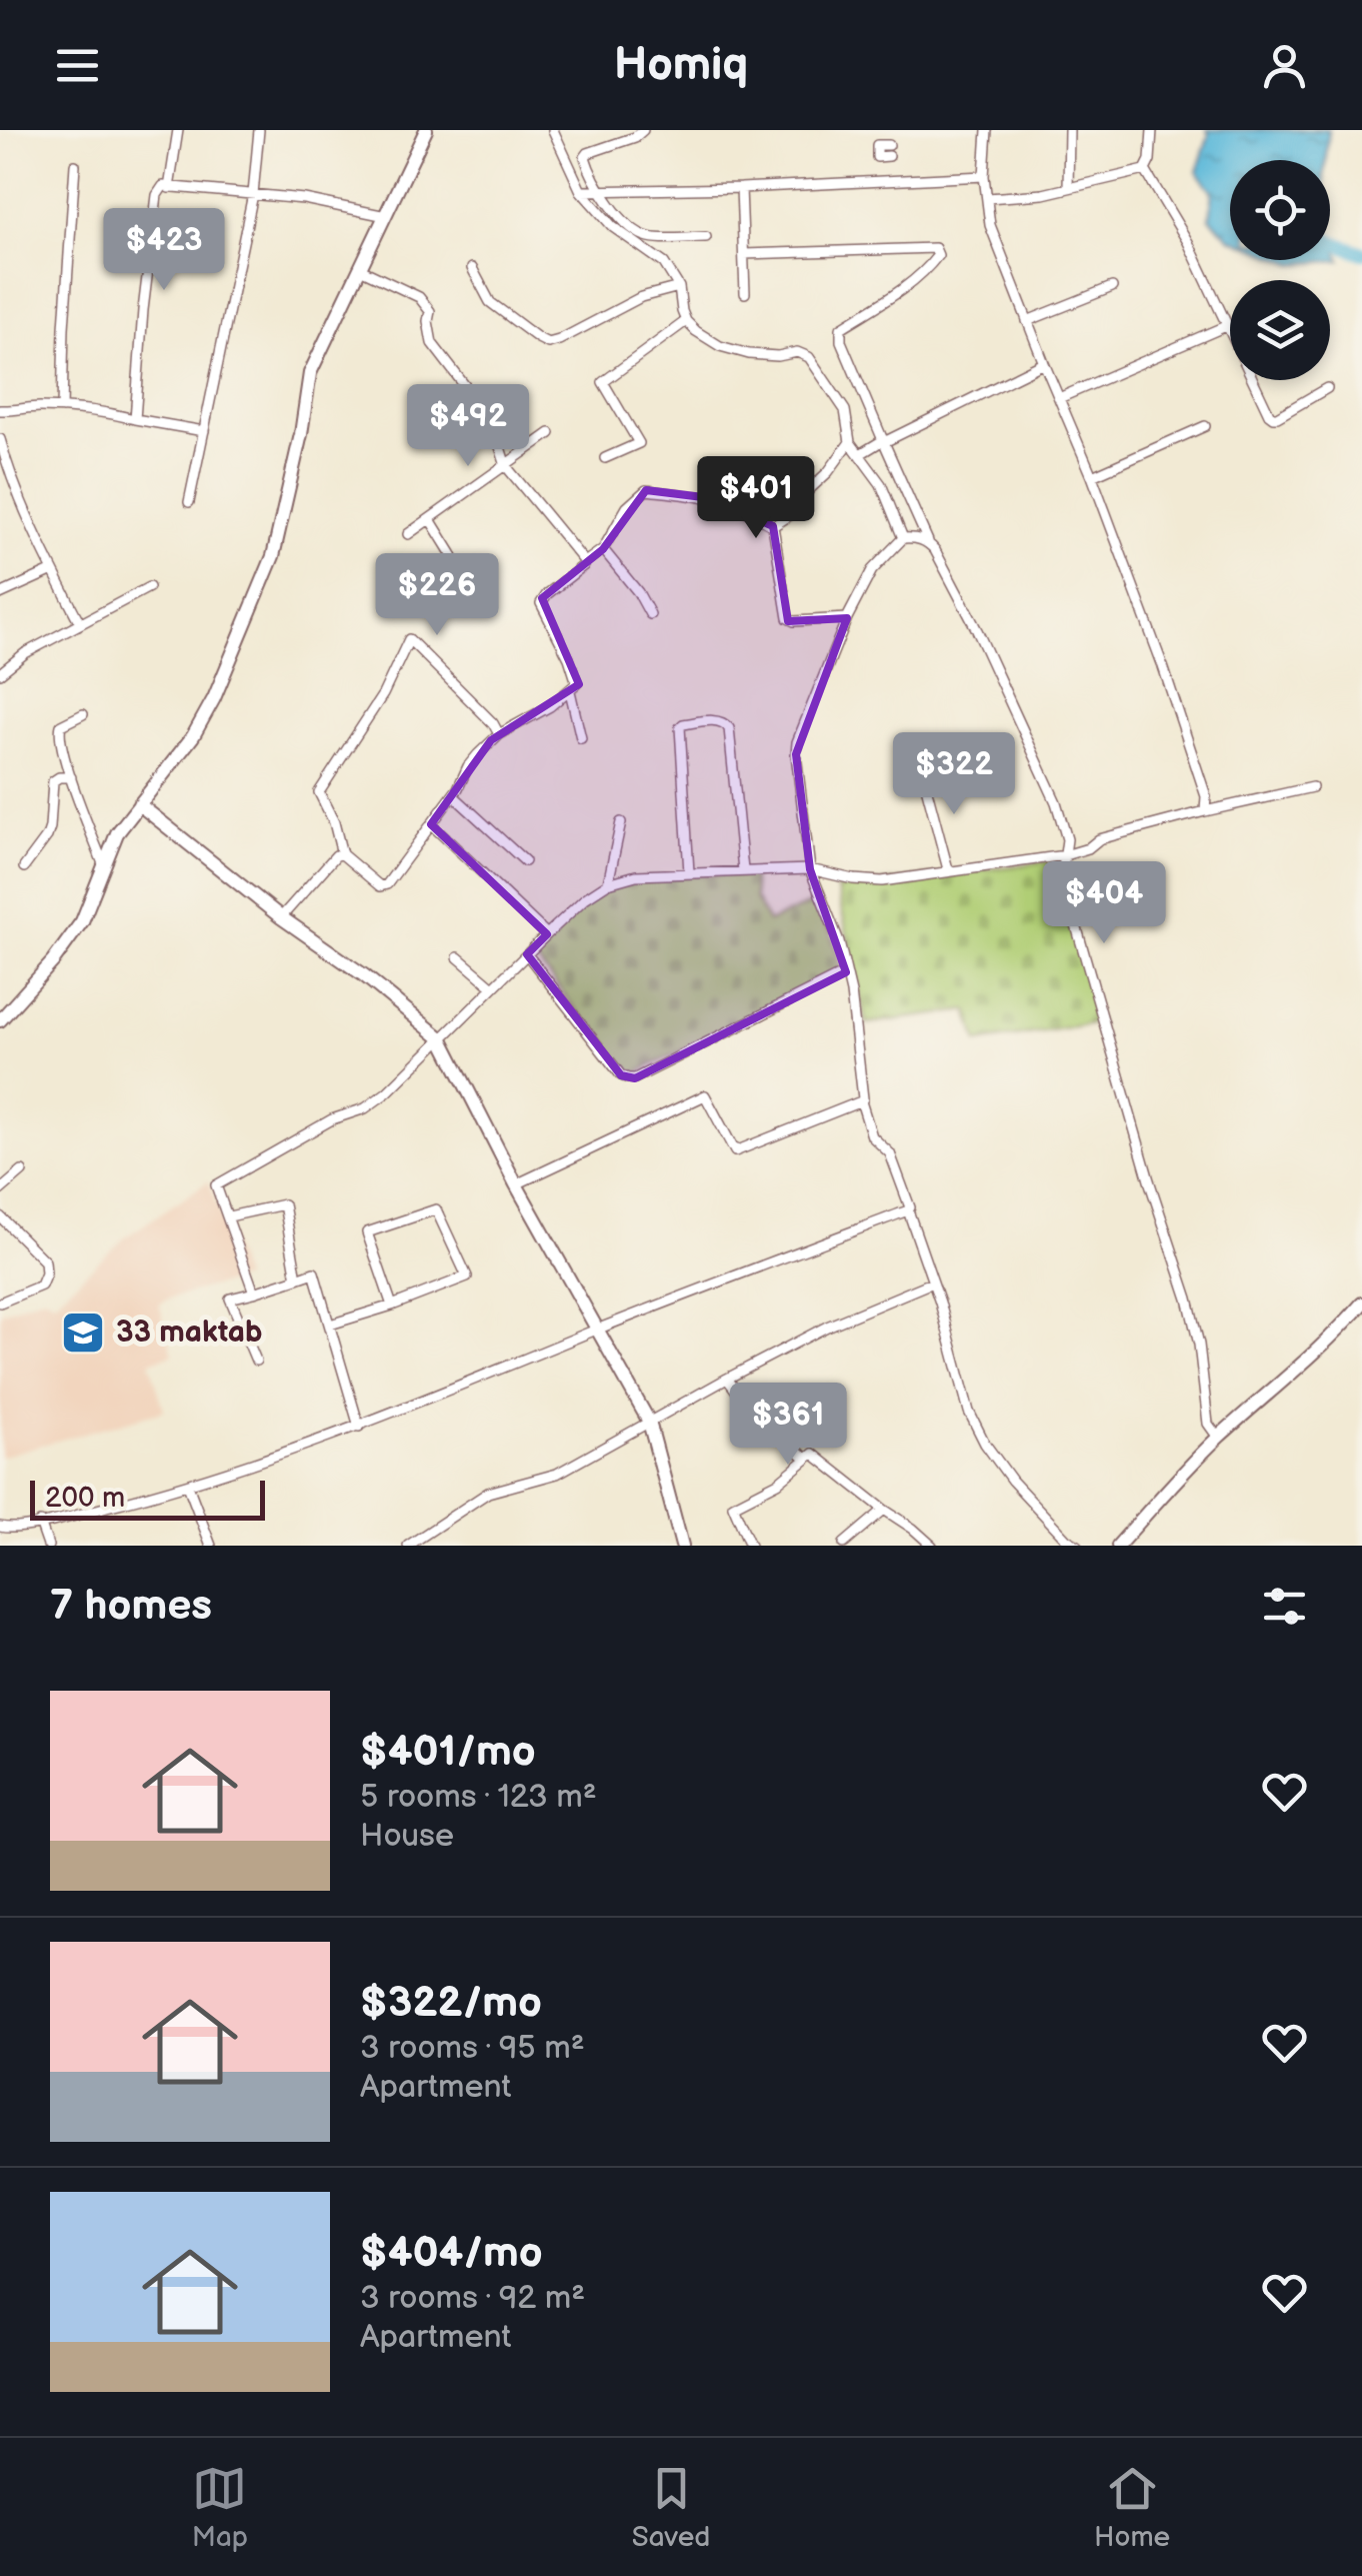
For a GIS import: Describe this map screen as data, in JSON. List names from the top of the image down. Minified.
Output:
{"places":{"school or university":["33 maktab"]},"scale_bar":"200 m","page":{"header":"Homiq","price":["$423","$492","$401","$226","$322","$404","$361"],"scale":"200 m","heading":"7 homes","list":[{"name":"$401/mo","note":"5 rooms · 123 m² · House"},{"name":"$322/mo","note":"3 rooms · 95 m² · Apartment"},{"name":"$404/mo","note":"3 rooms · 92 m² · Apartment"}],"tabs":["Map","Saved","Home"]}}
